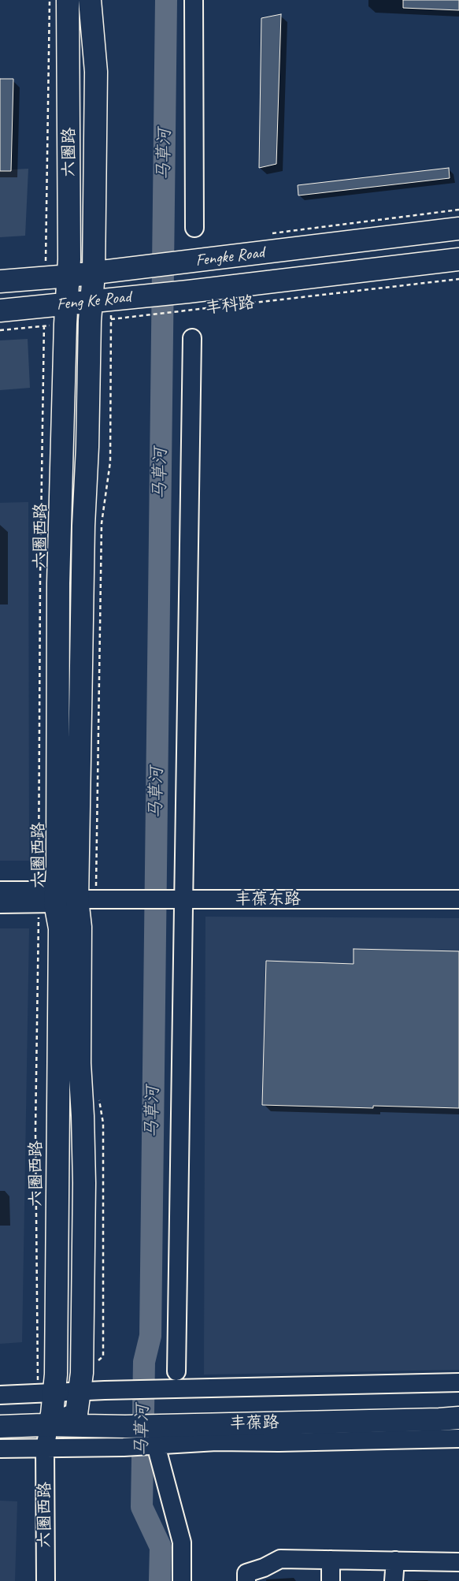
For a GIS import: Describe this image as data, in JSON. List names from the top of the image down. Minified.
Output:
{"streets":{"main road":["六圈路","Fengke Road","Feng Ke Road","丰科路","六圈西路","丰葆路"],"street":["丰葆东路"]},"crossings":[["六圈路","Fengke Road"],["六圈路","Feng Ke Road"],["六圈路","丰科路"],["六圈路","六圈西路"],["Feng Ke Road","丰科路"],["Feng Ke Road","六圈西路"],["六圈西路","丰葆路"]],"water":["马草河"]}
